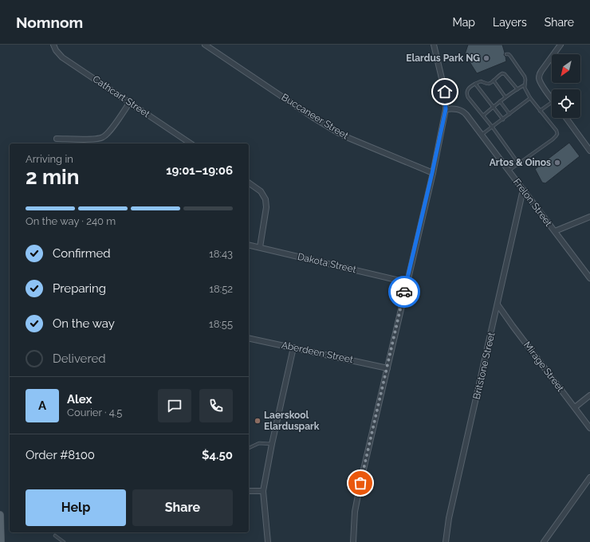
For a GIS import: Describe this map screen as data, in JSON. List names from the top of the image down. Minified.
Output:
{"streets":{"street":["Cathcart Street","Buccaneer Street","Frelon Street","Dakota Street","Aberdeen Street","Britstone Street","Mirage Street"]},"crossings":[["Frelon Street","Britstone Street"],["Britstone Street","Mirage Street"]],"places":["Elardus Park NG","Artos & Oinos","Laerskool Elarduspark"],"north":"bottom left","page":{"header":"Nomnom","nav":["Map","Layers","Share"],"heading":["2 min","Arriving in","19:01–19:06"],"panel":["Alex","Courier · 4.5","Order #8100","$4.50"],"bar":"On the way · 240 m","list":[["Confirmed","18:43"],["Preparing","18:52"],["On the way","18:55"],"Delivered"],"round":"A","buttons":["Help","Share"]}}
